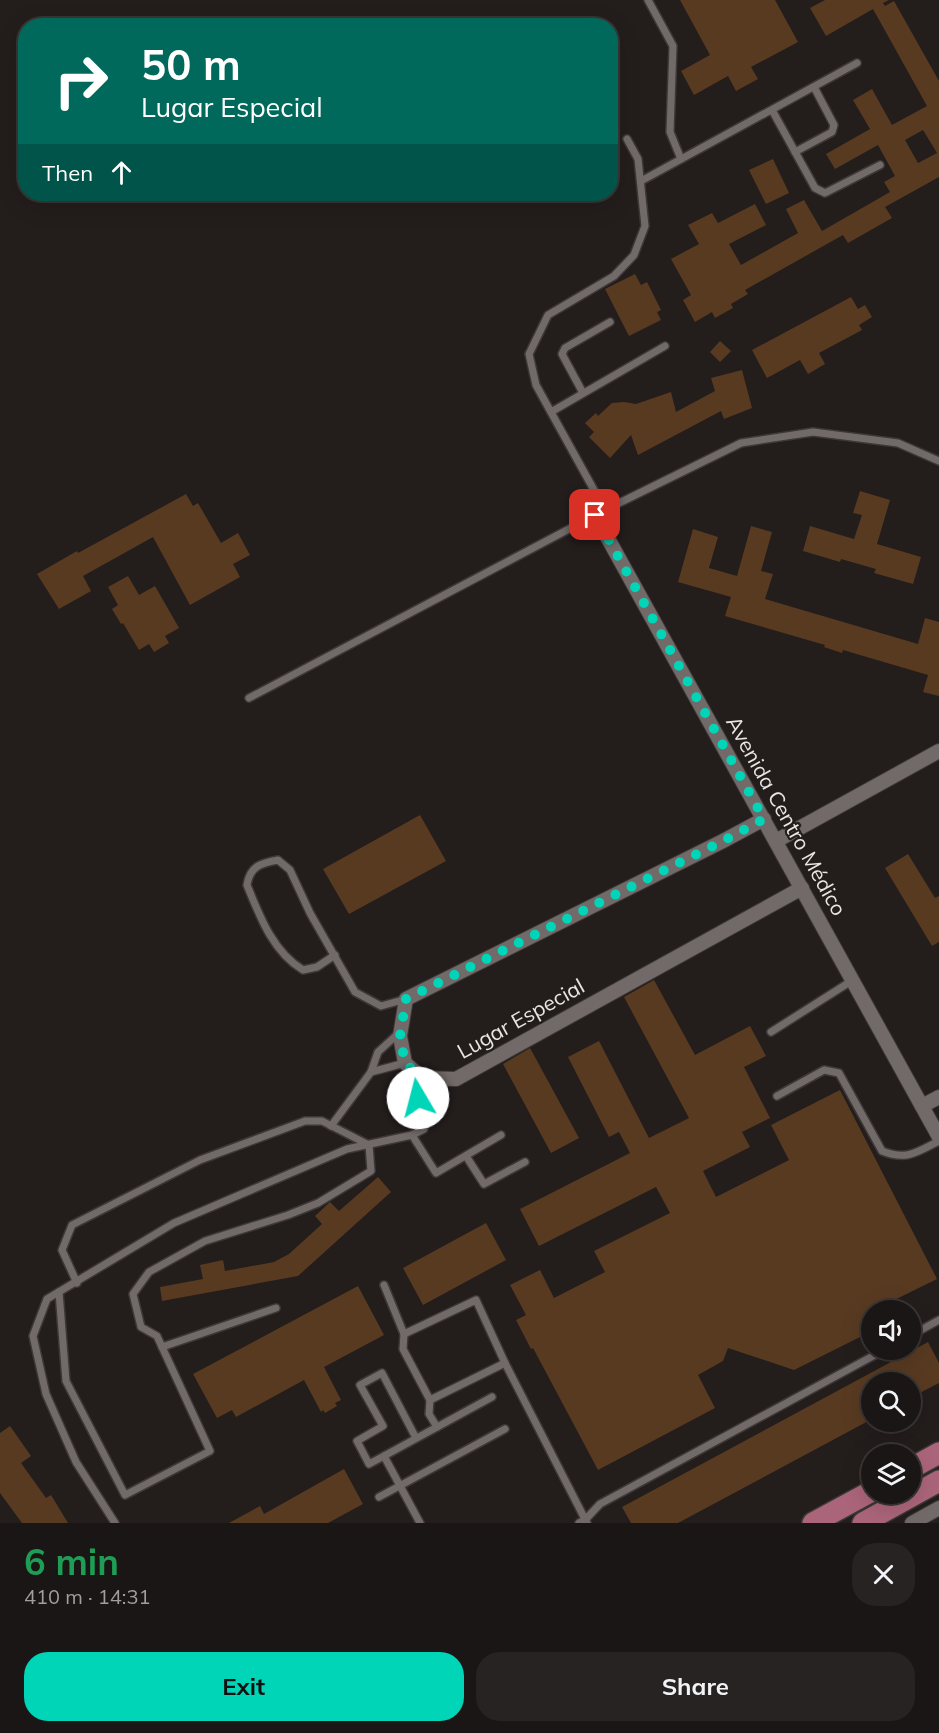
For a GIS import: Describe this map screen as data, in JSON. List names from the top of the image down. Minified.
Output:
{"streets":{"street":["Avenida Centro Médico","Lugar Especial"]},"crossings":[["Avenida Centro Médico","Lugar Especial"]],"page":{"turn":["50 m","Lugar Especial"],"then":"Then","heading":["6 min","410 m · 14:31"],"buttons":["Exit","Share"]}}
